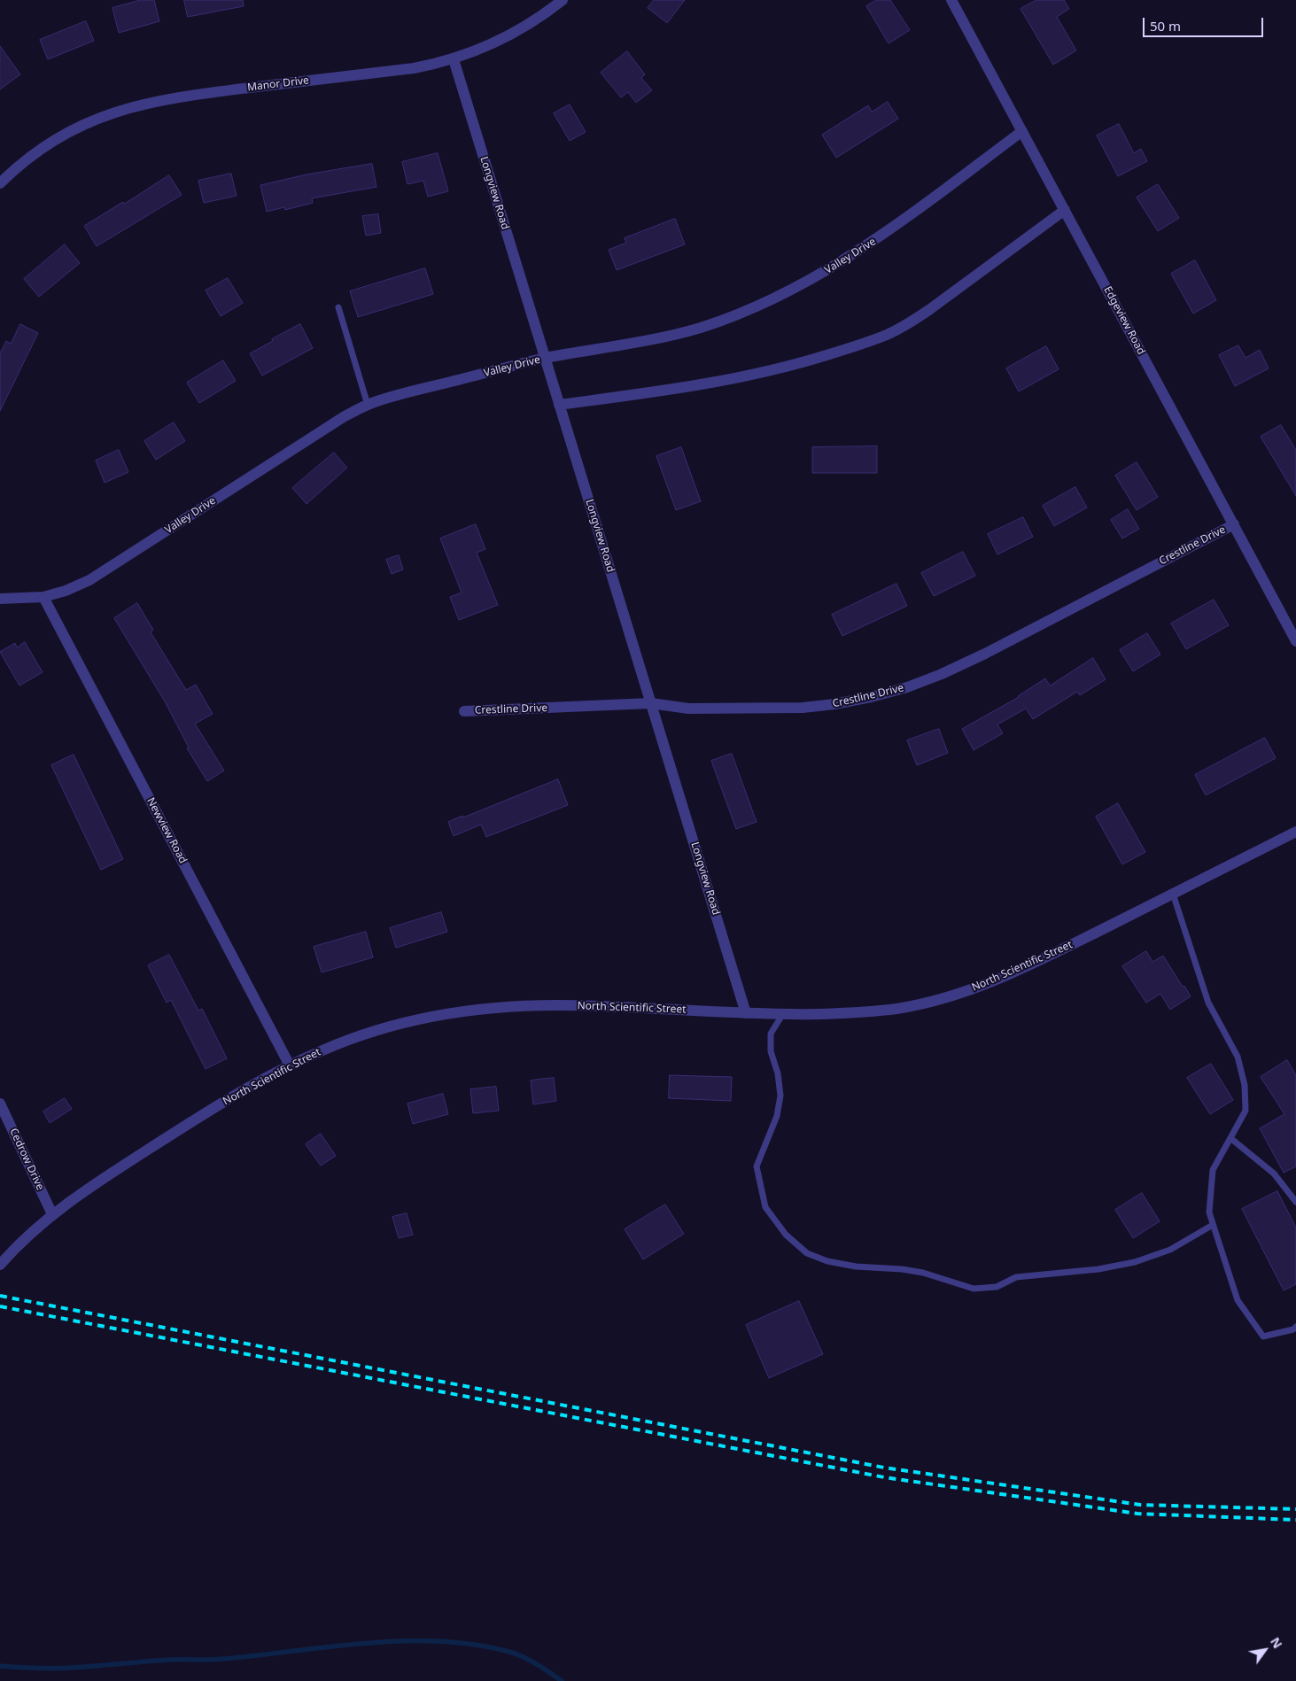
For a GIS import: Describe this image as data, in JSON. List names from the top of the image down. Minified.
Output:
{"streets":{"street":["Manor Drive","Longview Road","Valley Drive","Edgeview Road","Crestline Drive","Newview Road","North Scientific Street","Cedrow Drive"]},"crossings":[["Manor Drive","Longview Road"],["Longview Road","Valley Drive"],["Longview Road","Crestline Drive"],["Longview Road","North Scientific Street"],["Valley Drive","Edgeview Road"],["Valley Drive","Newview Road"],["Edgeview Road","Crestline Drive"],["Newview Road","North Scientific Street"],["North Scientific Street","Cedrow Drive"]],"scale_bar":"50 m","north":"top right"}
